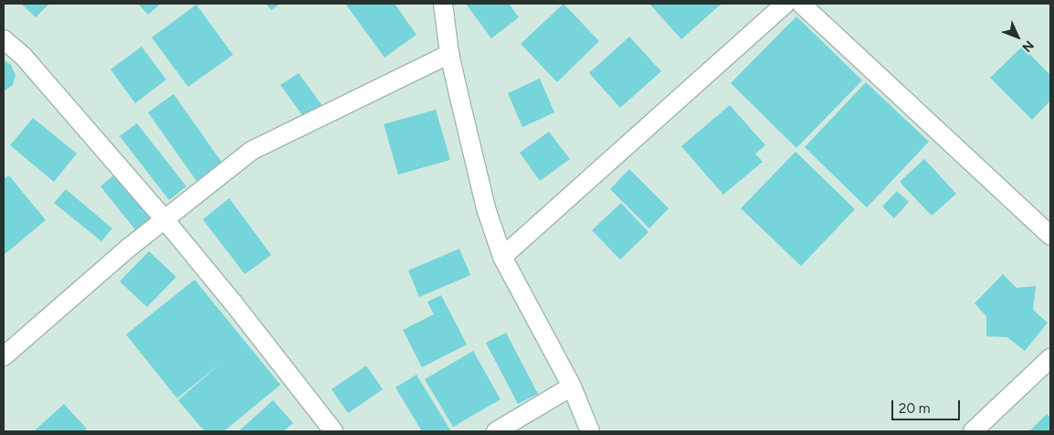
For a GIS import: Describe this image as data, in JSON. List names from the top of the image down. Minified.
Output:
{"scale_bar":"20 m","north":"bottom right"}
